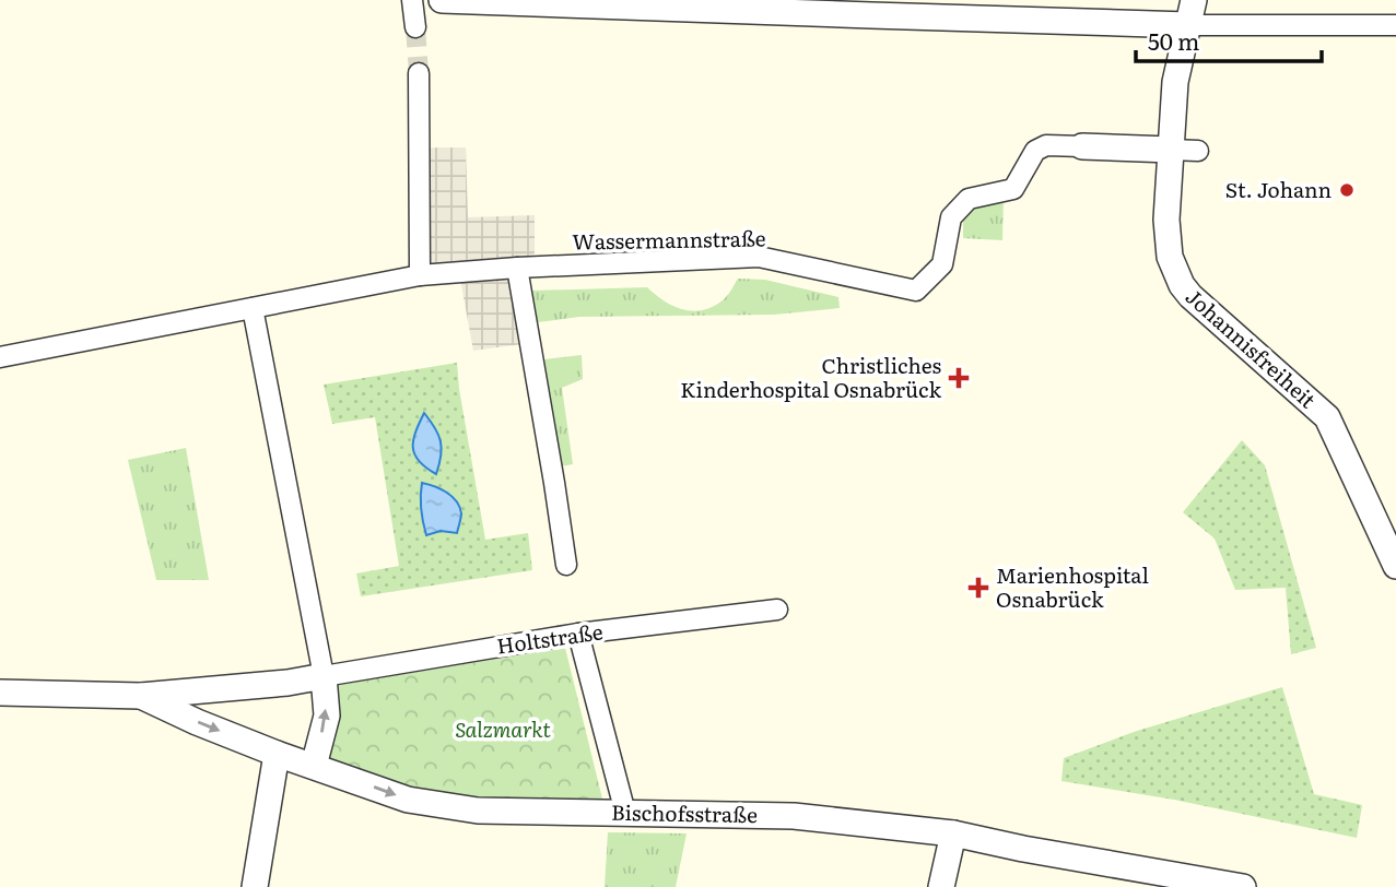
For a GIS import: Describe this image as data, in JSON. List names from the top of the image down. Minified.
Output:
{"streets":{"street":["Wassermannstraße","Johannisfreiheit","Holtstraße","Bischofsstraße"]},"crossings":[["Holtstraße","Bischofsstraße"]],"one_way":["Bischofsstraße"],"parks":["Salzmarkt"],"places":{"other":["St. Johann"],"health":["Christliches Kinderhospital Osnabrück","Marienhospital Osnabrück"]},"scale_bar":"50 m"}
